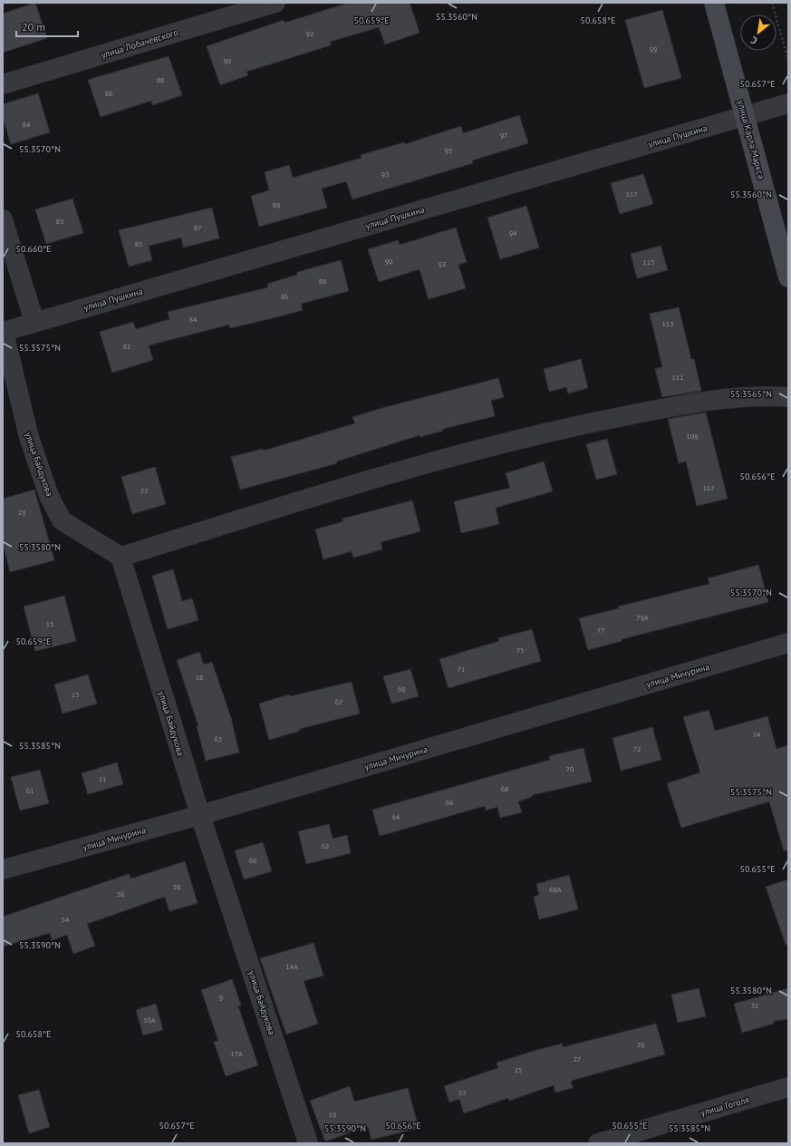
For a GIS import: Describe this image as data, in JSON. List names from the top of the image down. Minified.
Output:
{"streets":{"main road":["улица Карла Маркса"],"street":["улица Лобачевского","улица Пушкина","улица Байдукова","улица Мичурина","улица Гоголя"]},"crossings":[["улица Пушкина","улица Карла Маркса"],["улица Пушкина","улица Байдукова"],["улица Байдукова","улица Мичурина"]],"house_numbers":["92","99","90","88","86","84","97","95","93","117","89","83","87","94","85","90","115","92","88","86","84","113","82","111","109","107","22","19","79А","15","77","75","71","18","69","13","67","74","65","72","70","11","68","61","66","64","62","60","58","68А","56","54","14А","9","31","56А","29","17А","27","25","23","19"],"scale_bar":"20 m","north":"bottom left","coordinates":["55.3560°N","50.659°E","50.658°E","50.657°E","55.3570°N","50.660°E","55.3575°N","55.3565°N","50.656°E","55.3580°N","55.3585°N","50.655°E","55.3590°N"]}
